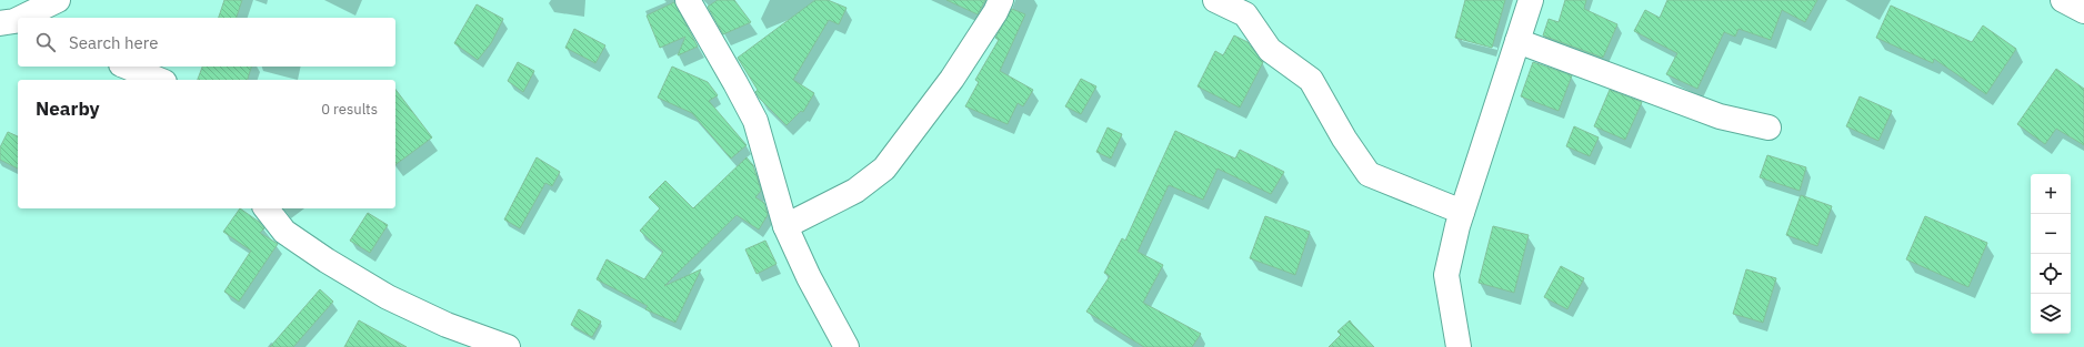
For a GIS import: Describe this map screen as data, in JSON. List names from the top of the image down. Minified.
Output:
{"page":{"search":"Search here","heading":["Nearby","0 results"],"map_buttons":["+","−"]}}
